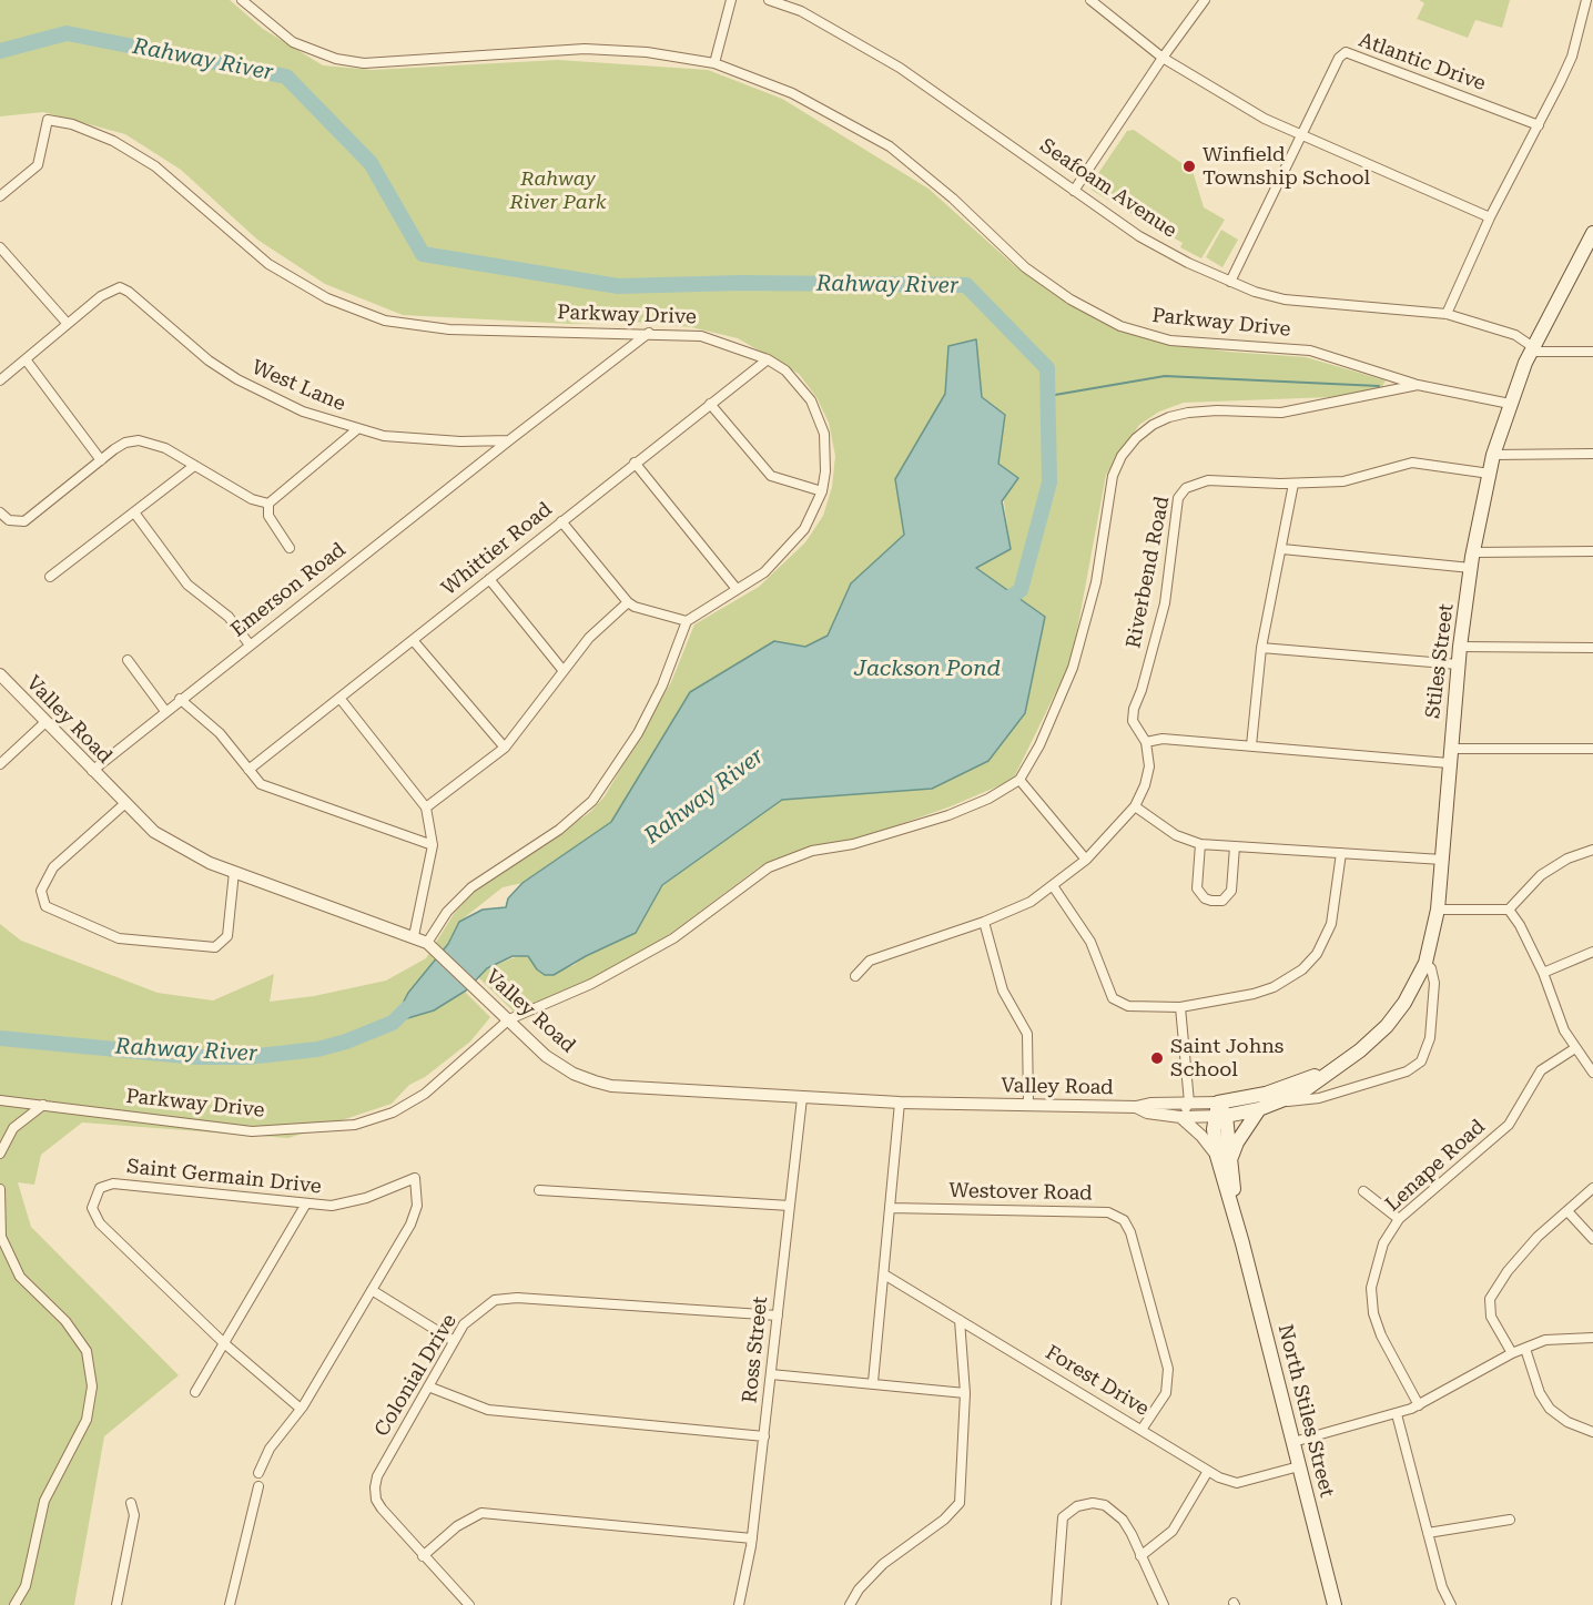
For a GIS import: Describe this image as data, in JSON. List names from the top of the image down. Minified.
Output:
{"streets":{"main road":["Stiles Street","North Stiles Street"],"street":["Atlantic Drive","Seafoam Avenue","Parkway Drive","West Lane","Whittier Road","Riverbend Road","Emerson Road","Valley Road","Lenape Road","Saint Germain Drive","Westover Road","Ross Street","Colonial Drive","Forest Drive"]},"crossings":[["Atlantic Drive","Seafoam Avenue"],["Seafoam Avenue","Stiles Street"],["Parkway Drive","Whittier Road"],["Parkway Drive","Stiles Street"],["Parkway Drive","Valley Road"],["West Lane","Emerson Road"],["Riverbend Road","Stiles Street"],["Emerson Road","Valley Road"],["Stiles Street","Valley Road"],["Stiles Street","North Stiles Street"],["Valley Road","Ross Street"],["Valley Road","North Stiles Street"],["Westover Road","Forest Drive"],["Ross Street","Colonial Drive"],["Forest Drive","North Stiles Street"]],"water":["Rahway River","Jackson Pond"],"parks":["Rahway River Park"],"places":["Winfield Township School","Saint Johns School"]}
